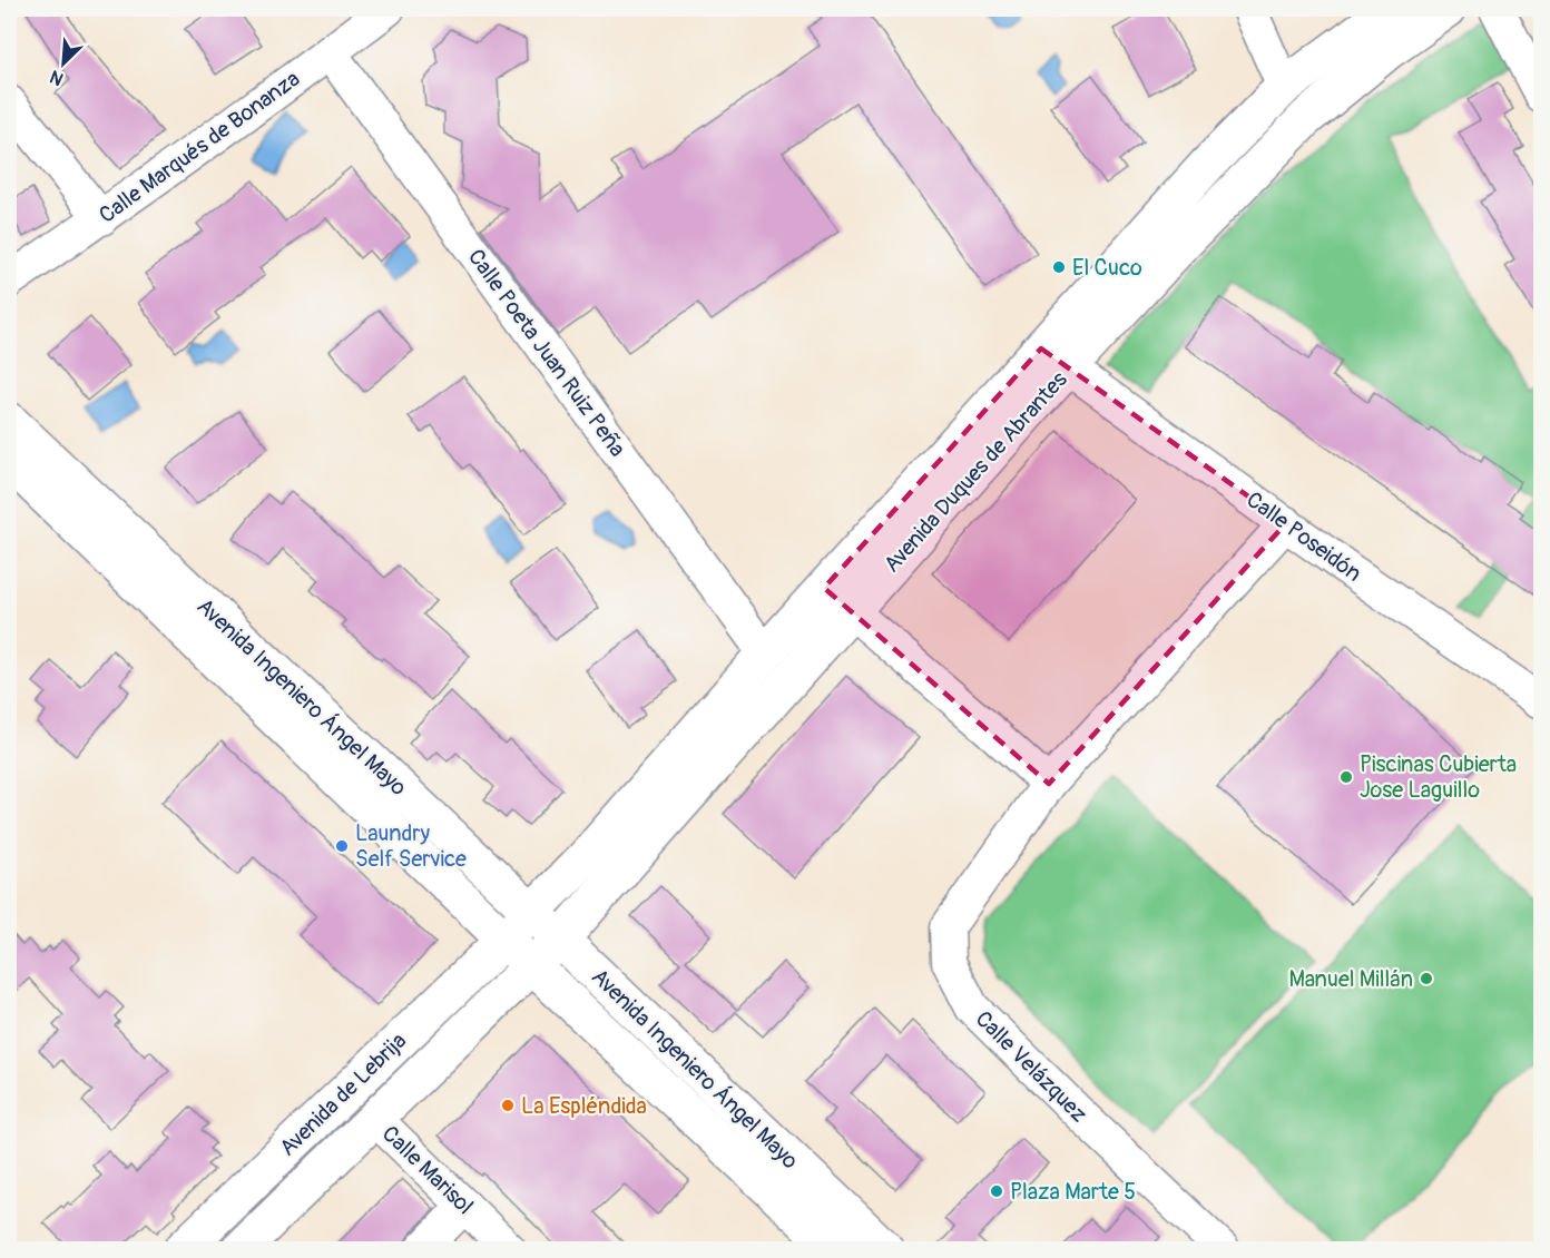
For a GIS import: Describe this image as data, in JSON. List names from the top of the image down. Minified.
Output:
{"streets":{"main road":["Avenida Duques de Abrantes","Avenida Ingeniero Ángel Mayo","Avenida de Lebrija"],"street":["Calle Marqués de Bonanza","Calle Poeta Juan Ruiz Peña","Calle Poseidón","Calle Velázquez","Calle Marisol"]},"crossings":[["Calle Marqués de Bonanza","Calle Poeta Juan Ruiz Peña"],["Calle Poeta Juan Ruiz Peña","Avenida Duques de Abrantes"],["Avenida Duques de Abrantes","Calle Poseidón"],["Avenida Duques de Abrantes","Avenida Ingeniero Ángel Mayo"],["Avenida Duques de Abrantes","Avenida de Lebrija"],["Calle Poseidón","Calle Velázquez"],["Avenida Ingeniero Ángel Mayo","Avenida de Lebrija"],["Avenida de Lebrija","Calle Marisol"]],"places":["El Cuco","Piscinas Cubierta Jose Laguillo","Laundry Self Service","Manuel Millán","La Espléndida","Plaza Marte 5"],"north":"bottom left"}
